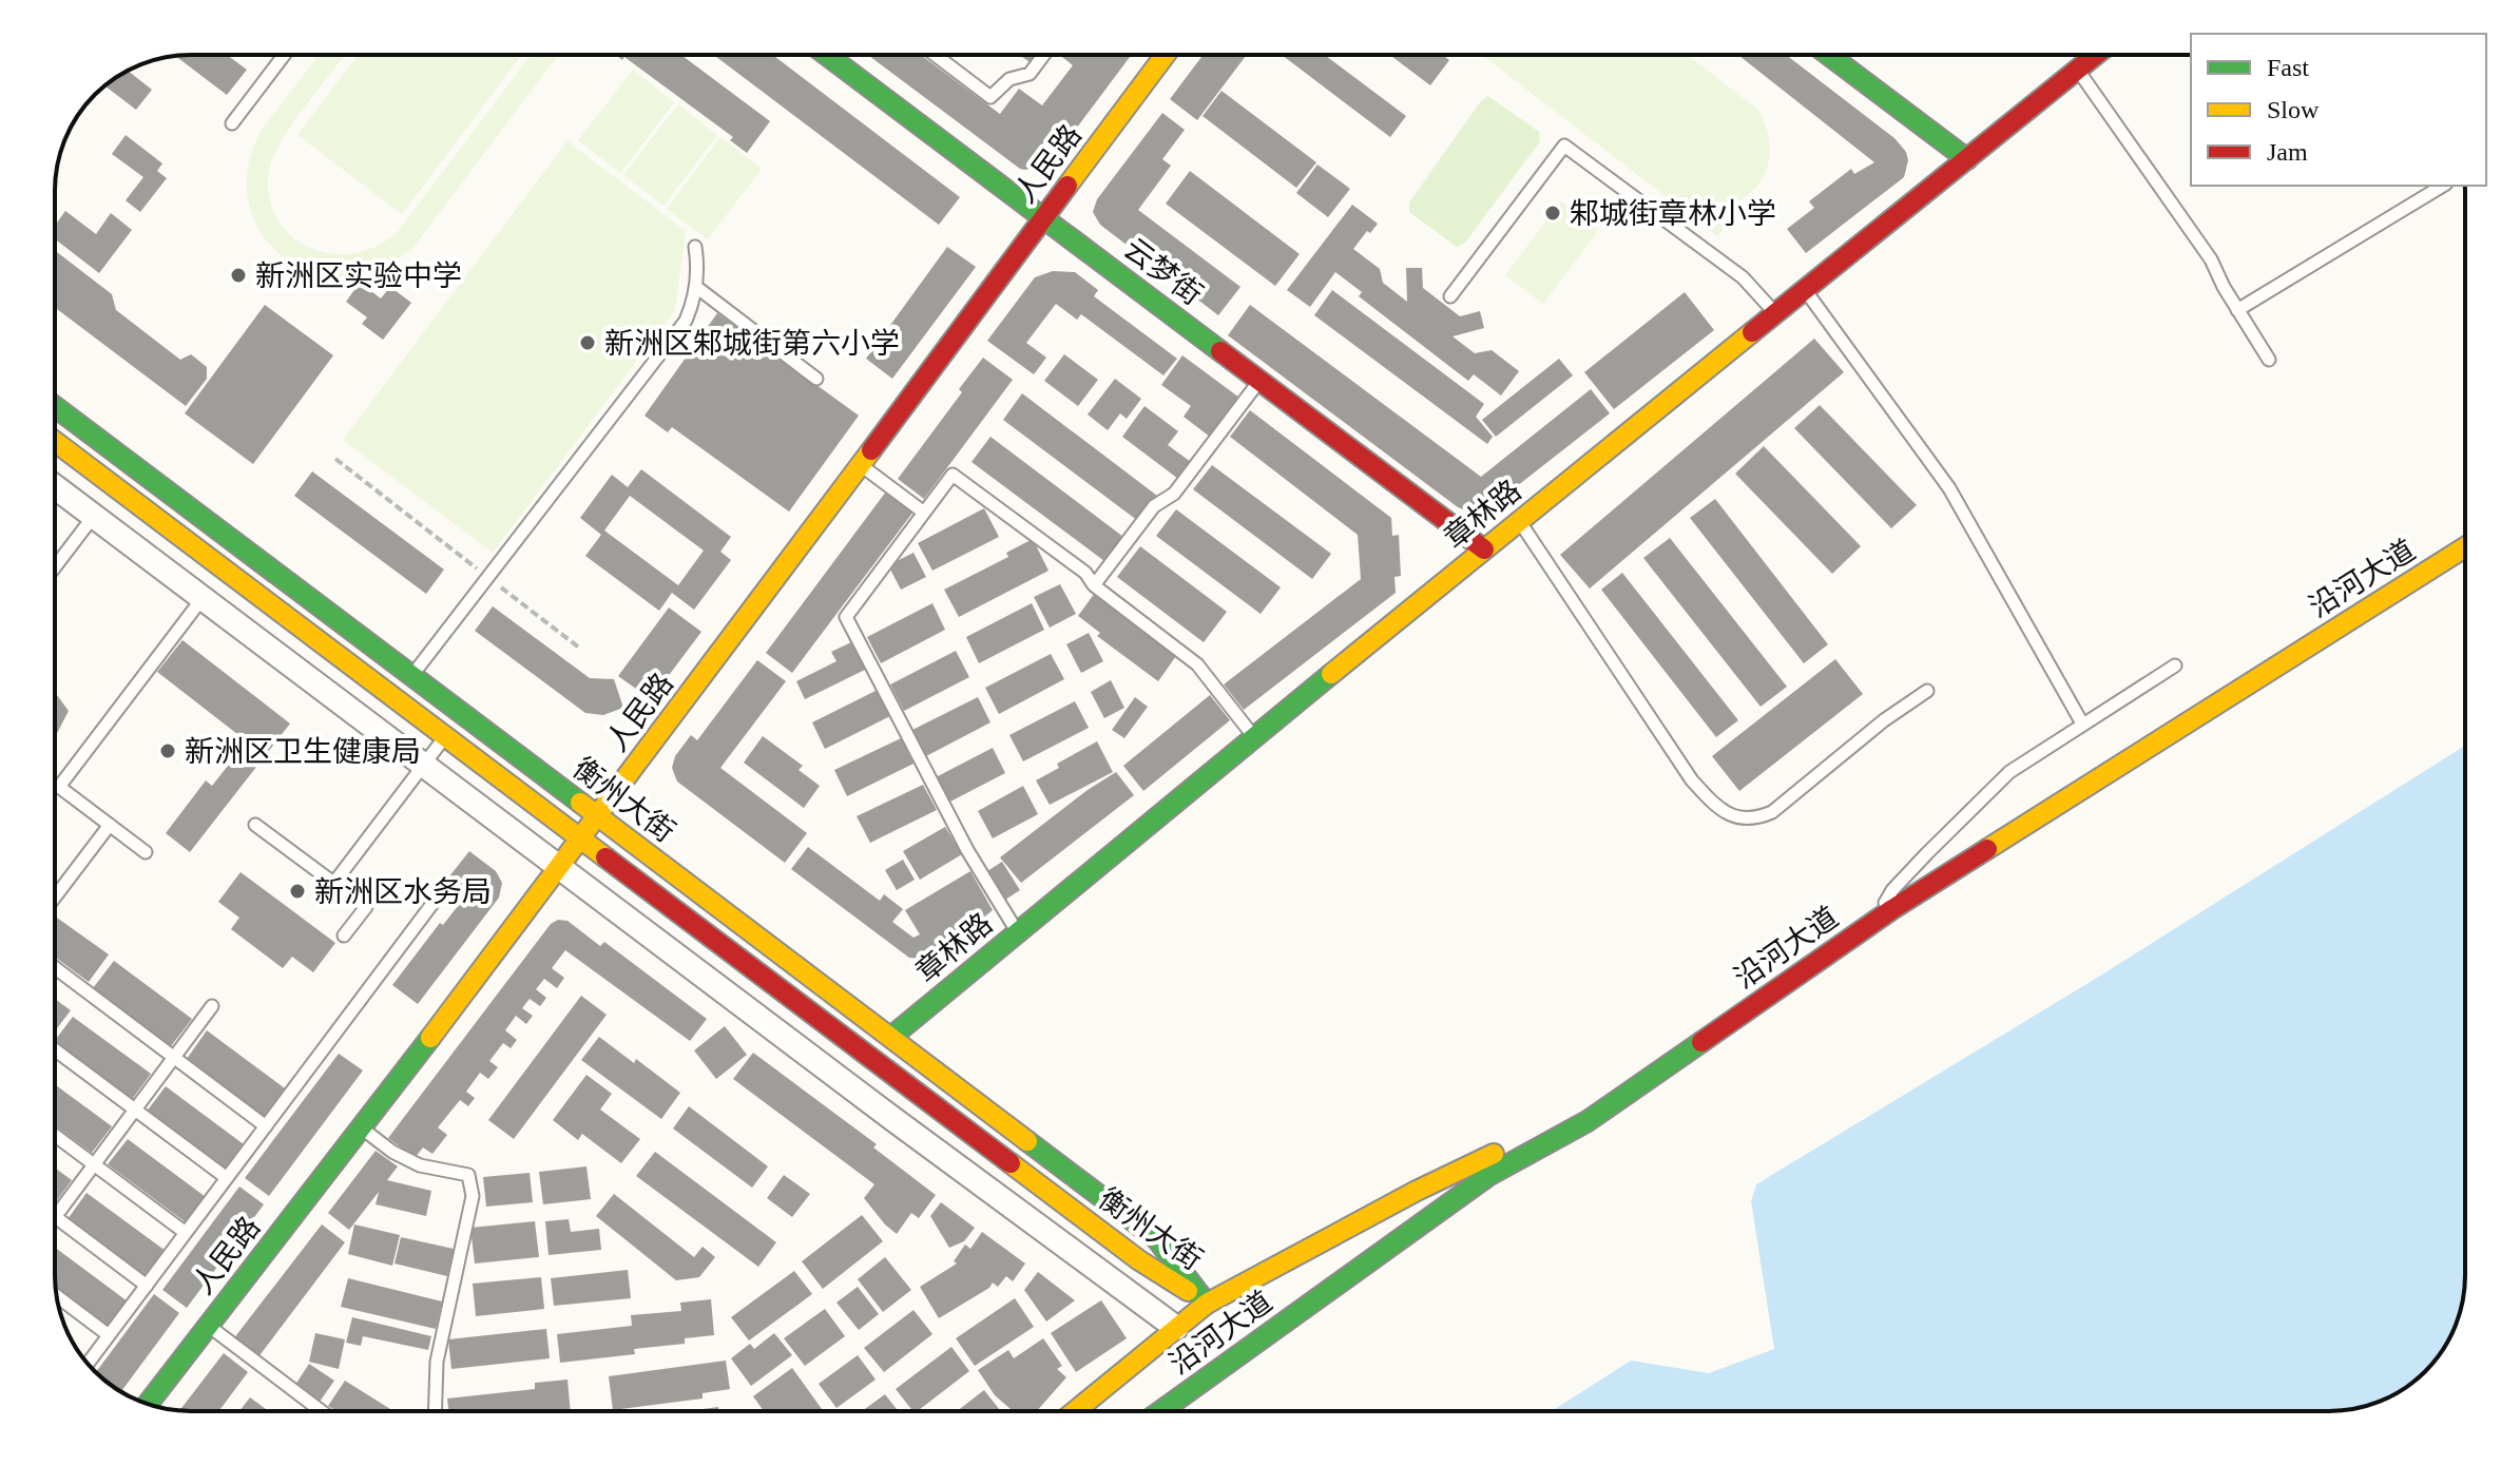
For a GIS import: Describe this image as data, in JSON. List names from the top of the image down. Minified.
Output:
{"streets":{"main road":["人民路","云梦街","章林路","沿河大道","衡州大街"]},"crossings":[["人民路","云梦街"],["人民路","衡州大街"],["云梦街","章林路"],["章林路","衡州大街"]],"places":["邾城街章林小学","新洲区实验中学","新洲区邾城街第六小学","新洲区卫生健康局","新洲区水务局"],"legend":["Fast","Slow","Jam"]}
